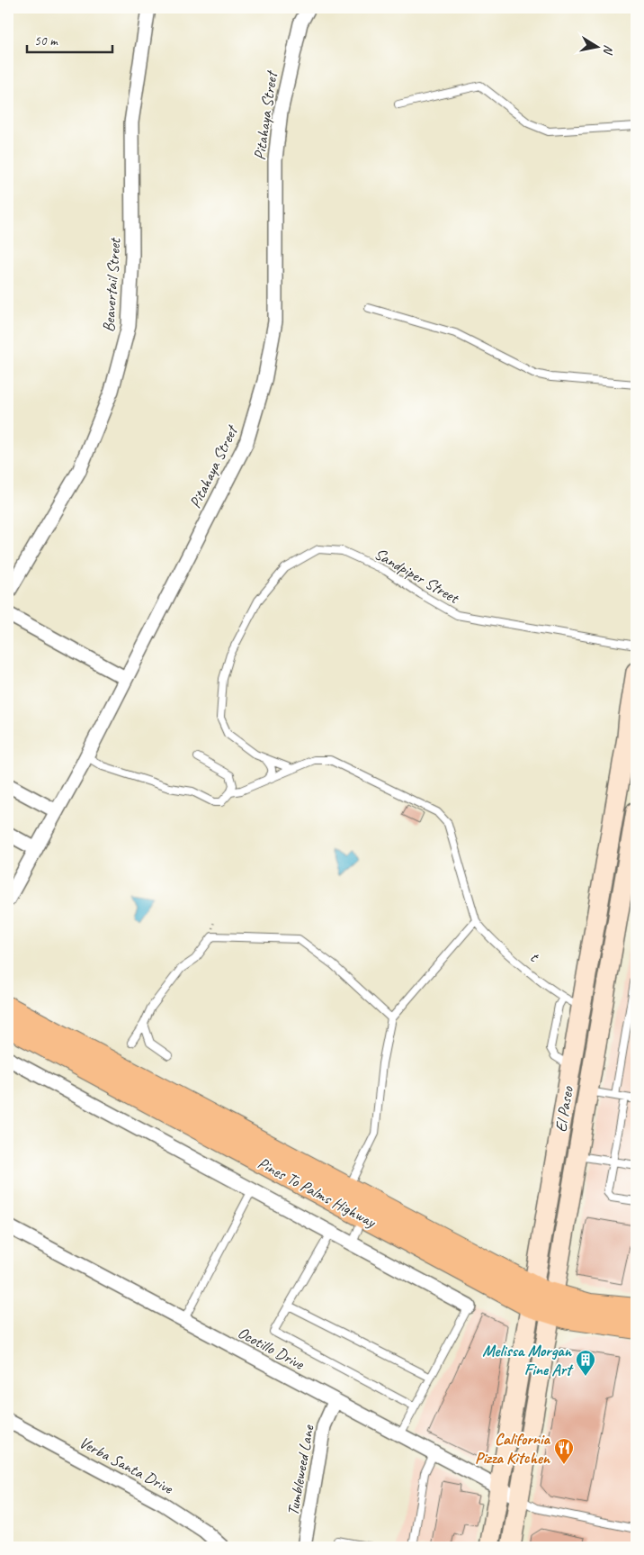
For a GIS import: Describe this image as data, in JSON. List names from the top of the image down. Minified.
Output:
{"streets":{"main road":["Pines To Palms Highway"],"street":["Pitahaya Street","Beavertail Street","El Paseo","Ocotillo Drive","Verba Santa Drive","Tumbleweed Lane"],"lane":["Sandpiper Street","t"]},"crossings":[["t","El Paseo"],["El Paseo","Pines To Palms Highway"],["El Paseo","Ocotillo Drive"],["Ocotillo Drive","Tumbleweed Lane"]],"places":{"building":["Melissa Morgan Fine Art"],"restaurant":["California Pizza Kitchen"]},"scale_bar":"50 m","north":"right"}
